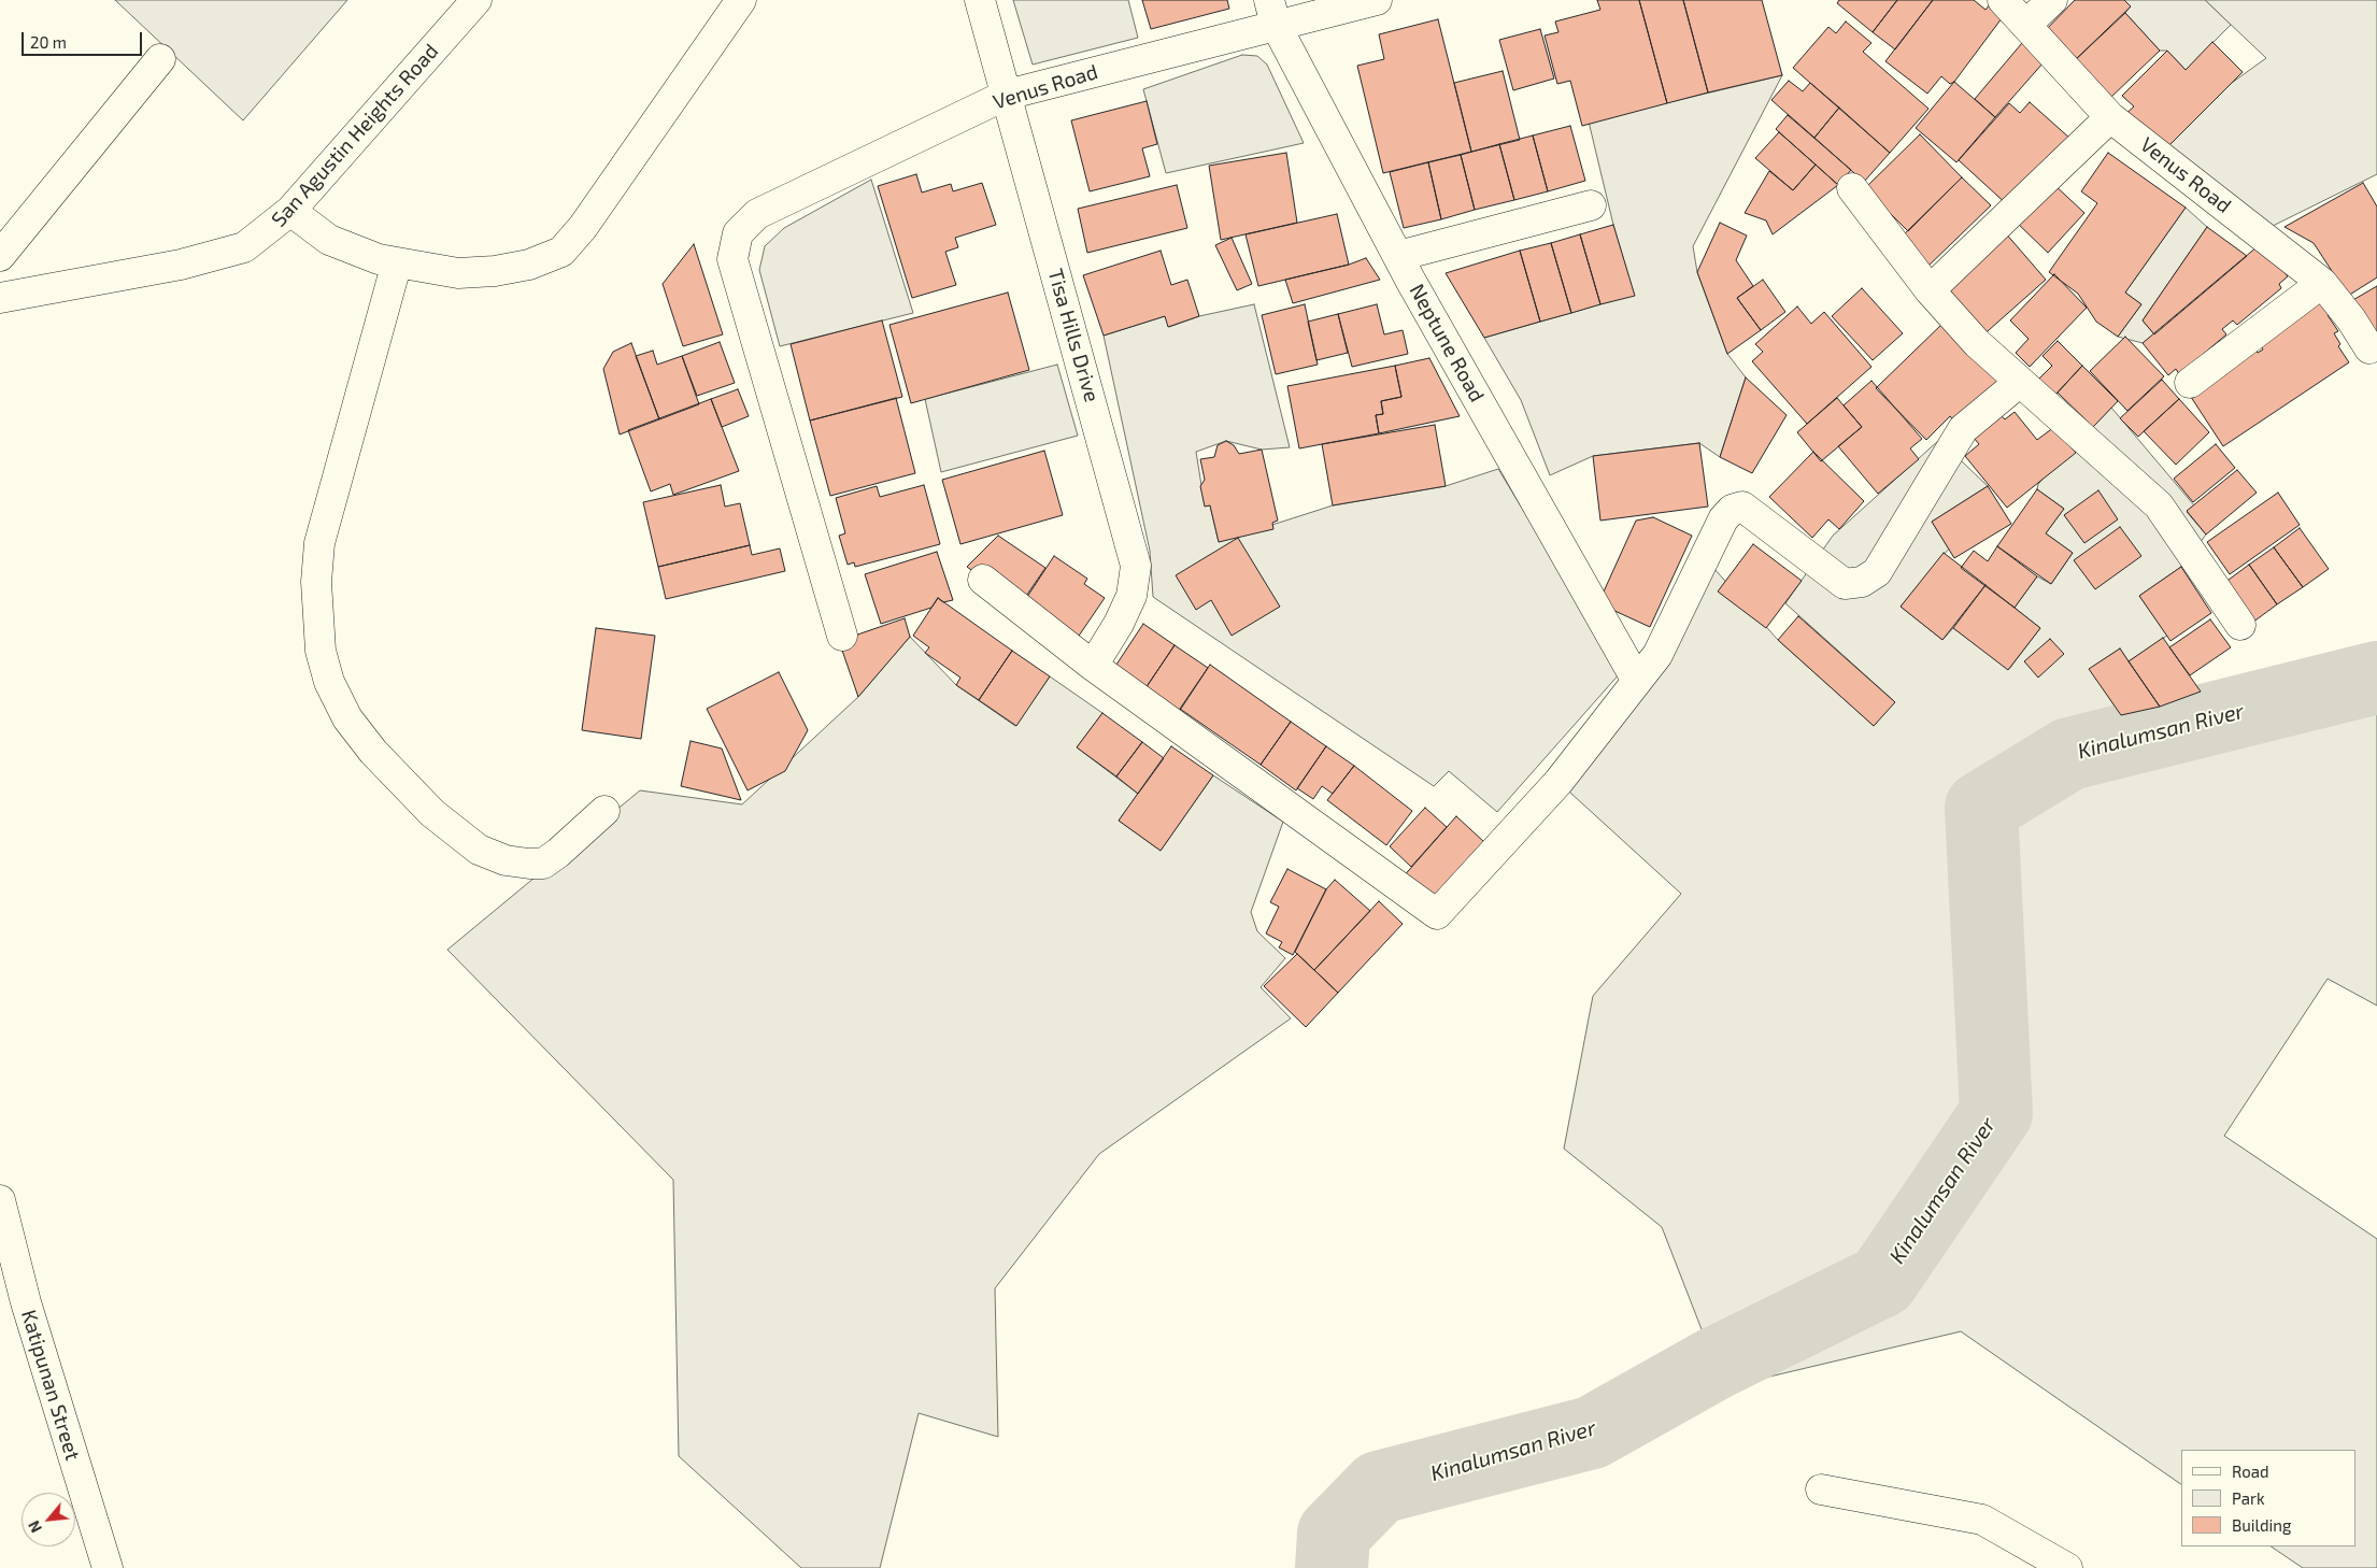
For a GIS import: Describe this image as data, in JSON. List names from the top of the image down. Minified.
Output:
{"streets":{"street":["Venus Road","San Agustin Heights Road","Tisa Hills Drive","Neptune Road","Katipunan Street"]},"crossings":[["Venus Road","Tisa Hills Drive"],["Venus Road","Neptune Road"]],"water":["Kinalumsan River"],"legend":["Road","Park","Building"],"scale_bar":"20 m","north":"bottom left"}
